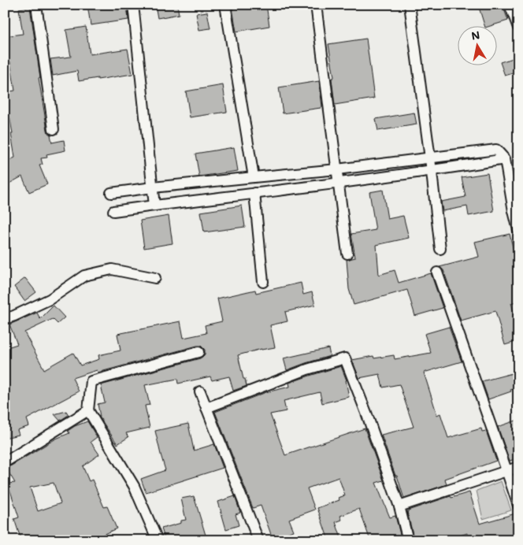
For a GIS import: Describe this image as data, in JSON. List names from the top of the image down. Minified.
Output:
{"north":"top"}
